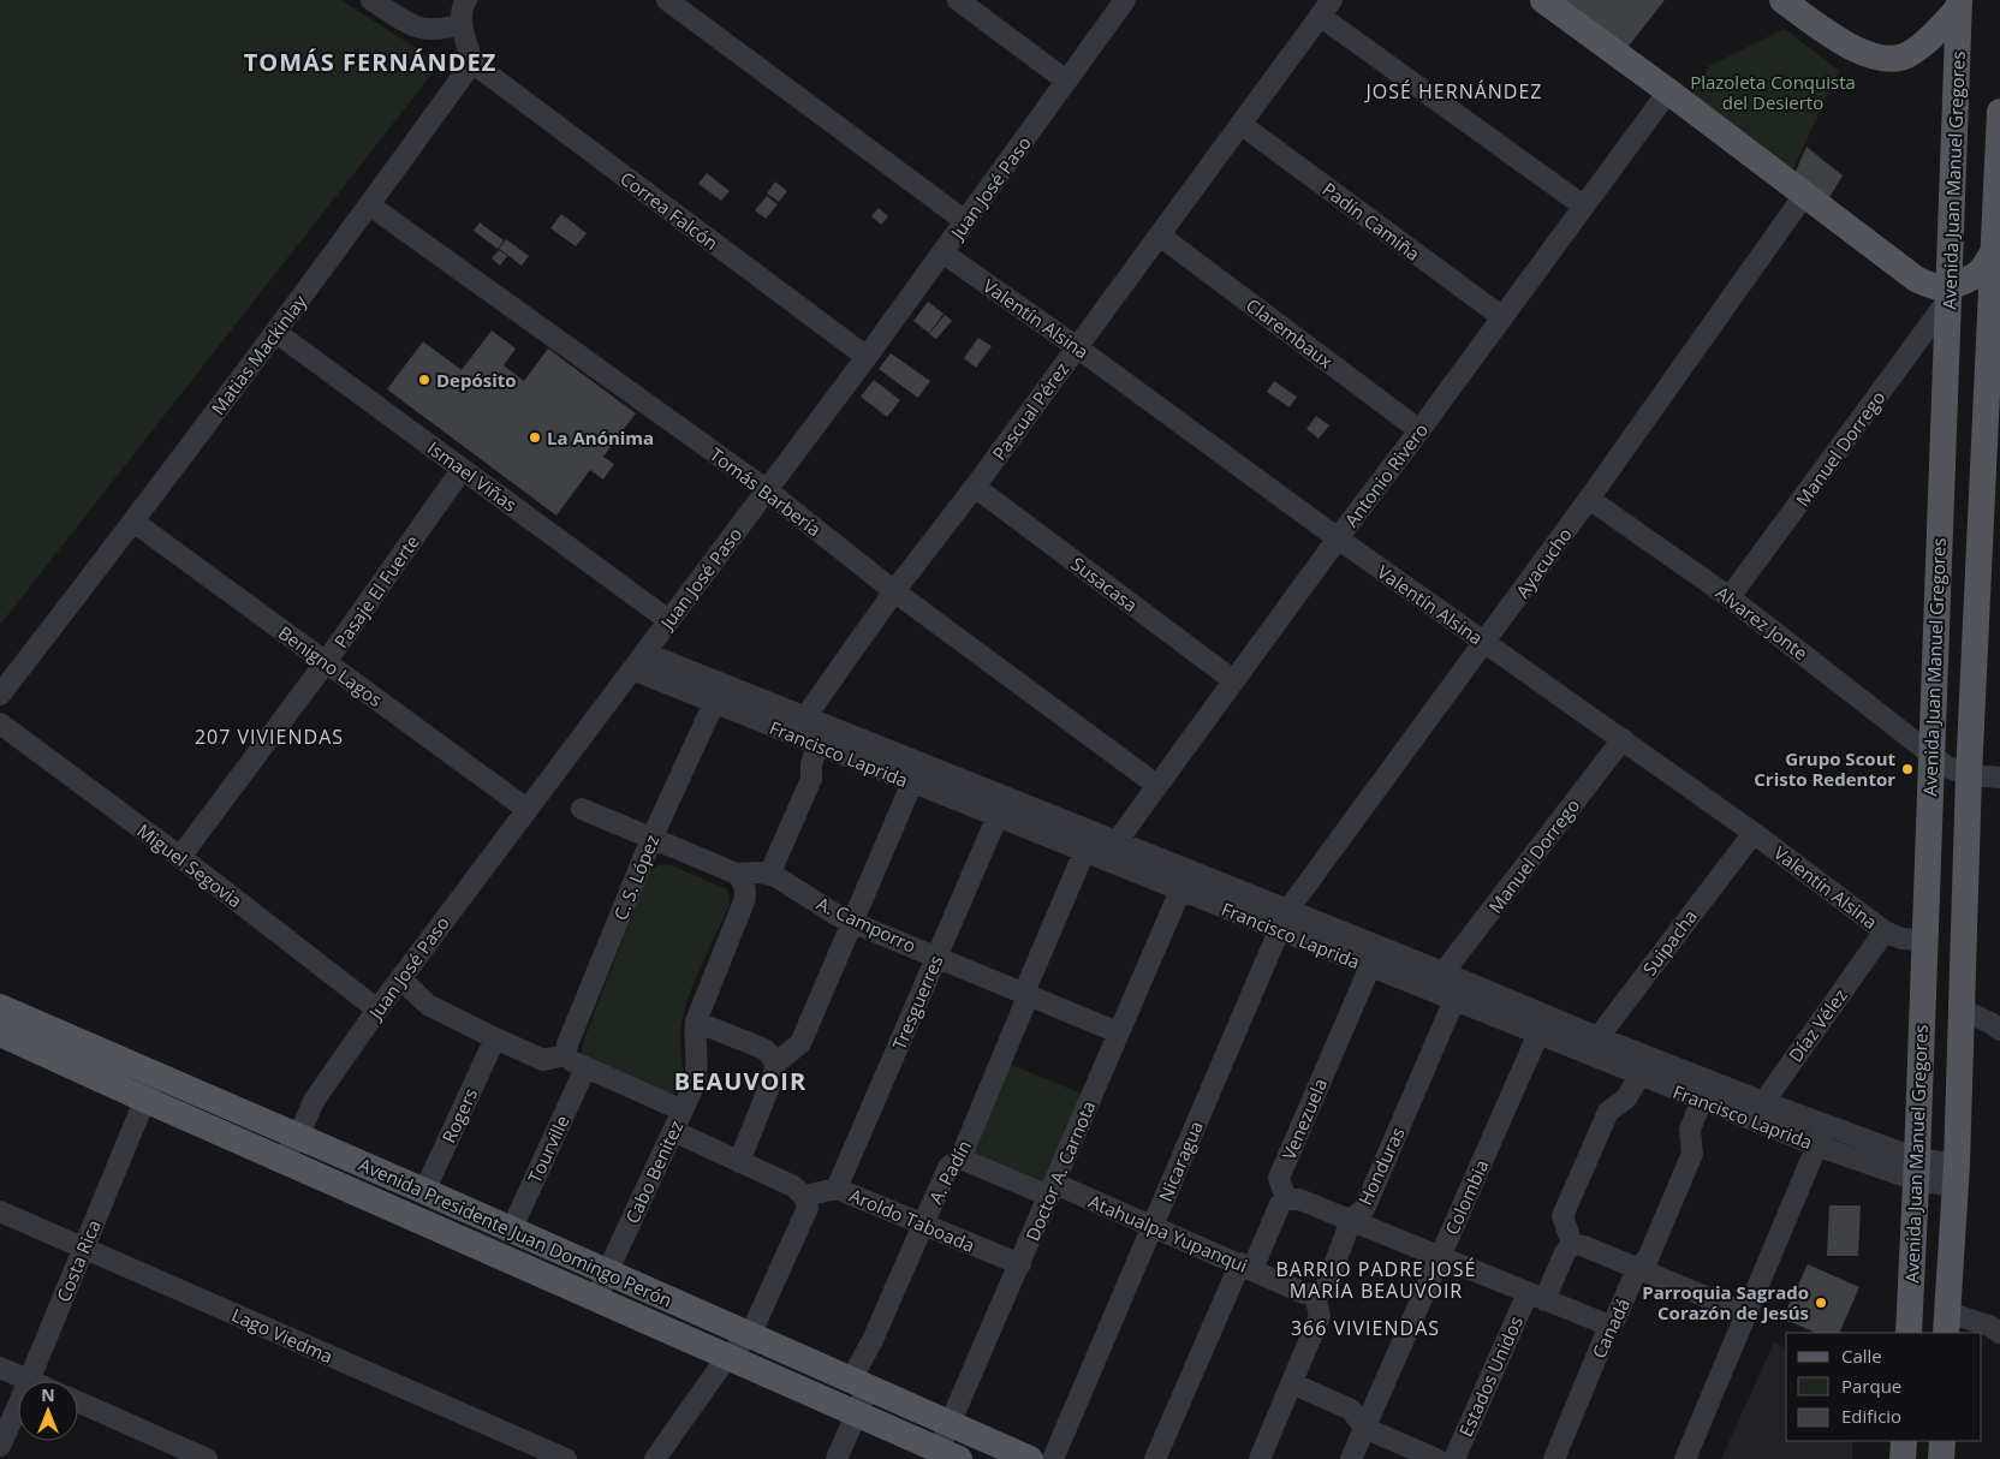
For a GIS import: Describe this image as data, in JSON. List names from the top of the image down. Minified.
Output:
{"streets":{"main road":["Avenida Juan Manuel Gregores","Avenida Presidente Juan Domingo Perón"],"street":["Juan José Paso","Correa Falcón","Padín Camiña","Valentín Alsina","Clarembaux","Matias Mackinlay","Pascual Pérez","Manuel Dorrego","Antonio Rivero","Ismael Viñas","Tomás Barbería","Ayacucho","Susacasa","Pasaje El Fuerte","Alvarez Jonte","Benigno Lagos","Francisco Laprida","Miguel Segovia","C. S. López","A. Camporro","Suipacha","Tresguerres","Díaz Vélez","Rogers","Venezuela","Tourville","Nicaragua","Honduras","Doctor A. Carnota","Cabo Benitez","A. Padín","Colombia","Aroldo Taboada","Atahualpa Yupanqui","Costa Rica","Canadá","Lago Viedma","Estados Unidos"]},"crossings":[["Avenida Juan Manuel Gregores","Valentín Alsina"],["Avenida Juan Manuel Gregores","Manuel Dorrego"],["Avenida Juan Manuel Gregores","Alvarez Jonte"],["Avenida Juan Manuel Gregores","Francisco Laprida"],["Juan José Paso","Correa Falcón"],["Juan José Paso","Valentín Alsina"],["Juan José Paso","Ismael Viñas"],["Juan José Paso","Tomás Barbería"],["Juan José Paso","Benigno Lagos"],["Juan José Paso","Francisco Laprida"],["Juan José Paso","Miguel Segovia"],["Juan José Paso","Avenida Presidente Juan Domingo Perón"],["Correa Falcón","Matias Mackinlay"],["Padín Camiña","Pascual Pérez"],["Padín Camiña","Antonio Rivero"],["Valentín Alsina","Pascual Pérez"],["Valentín Alsina","Manuel Dorrego"],["Valentín Alsina","Antonio Rivero"],["Valentín Alsina","Ayacucho"],["Valentín Alsina","Suipacha"],["Valentín Alsina","Díaz Vélez"],["Clarembaux","Pascual Pérez"],["Clarembaux","Antonio Rivero"],["Matias Mackinlay","Ismael Viñas"],["Matias Mackinlay","Tomás Barbería"],["Matias Mackinlay","Benigno Lagos"],["Pascual Pérez","Tomás Barbería"],["Pascual Pérez","Susacasa"],["Pascual Pérez","Francisco Laprida"],["Manuel Dorrego","Alvarez Jonte"],["Manuel Dorrego","Francisco Laprida"],["Antonio Rivero","Tomás Barbería"],["Antonio Rivero","Susacasa"],["Antonio Rivero","Francisco Laprida"],["Antonio Rivero","A. Padín"],["Ismael Viñas","Pasaje El Fuerte"],["Ayacucho","Alvarez Jonte"],["Ayacucho","Francisco Laprida"],["Ayacucho","Nicaragua"],["Pasaje El Fuerte","Benigno Lagos"],["Pasaje El Fuerte","Miguel Segovia"],["Francisco Laprida","C. S. López"],["Francisco Laprida","Suipacha"],["Francisco Laprida","Tresguerres"],["Francisco Laprida","Díaz Vélez"],["Francisco Laprida","Venezuela"],["Francisco Laprida","Nicaragua"],["Francisco Laprida","Honduras"],["Francisco Laprida","Doctor A. Carnota"],["Francisco Laprida","A. Padín"],["Francisco Laprida","Colombia"],["Francisco Laprida","Canadá"],["C. S. López","A. Camporro"],["A. Camporro","Tresguerres"],["A. Camporro","Doctor A. Carnota"],["A. Camporro","Cabo Benitez"],["A. Camporro","A. Padín"],["Tresguerres","Aroldo Taboada"],["Rogers","Avenida Presidente Juan Domingo Perón"],["Tourville","Avenida Presidente Juan Domingo Perón"],["Nicaragua","Atahualpa Yupanqui"],["Honduras","Atahualpa Yupanqui"],["Doctor A. Carnota","Aroldo Taboada"],["Doctor A. Carnota","Avenida Presidente Juan Domingo Perón"],["Doctor A. Carnota","Atahualpa Yupanqui"],["Cabo Benitez","Avenida Presidente Juan Domingo Perón"],["A. Padín","Aroldo Taboada"],["A. Padín","Avenida Presidente Juan Domingo Perón"],["A. Padín","Atahualpa Yupanqui"],["Avenida Presidente Juan Domingo Perón","Costa Rica"],["Costa Rica","Lago Viedma"]],"districts":["TOMÁS FERNÁNDEZ","JOSÉ HERNÁNDEZ","207 VIVIENDAS","BEAUVOIR","BARRIO PADRE JOSÉ MARÍA BEAUVOIR","366 VIVIENDAS"],"parks":["Plazoleta Conquista del Desierto"],"places":["Depósito","La Anónima","Grupo Scout Cristo Redentor","Parroquia Sagrado Corazón de Jesús"],"legend":["Calle","Parque","Edificio"],"north":"top"}
